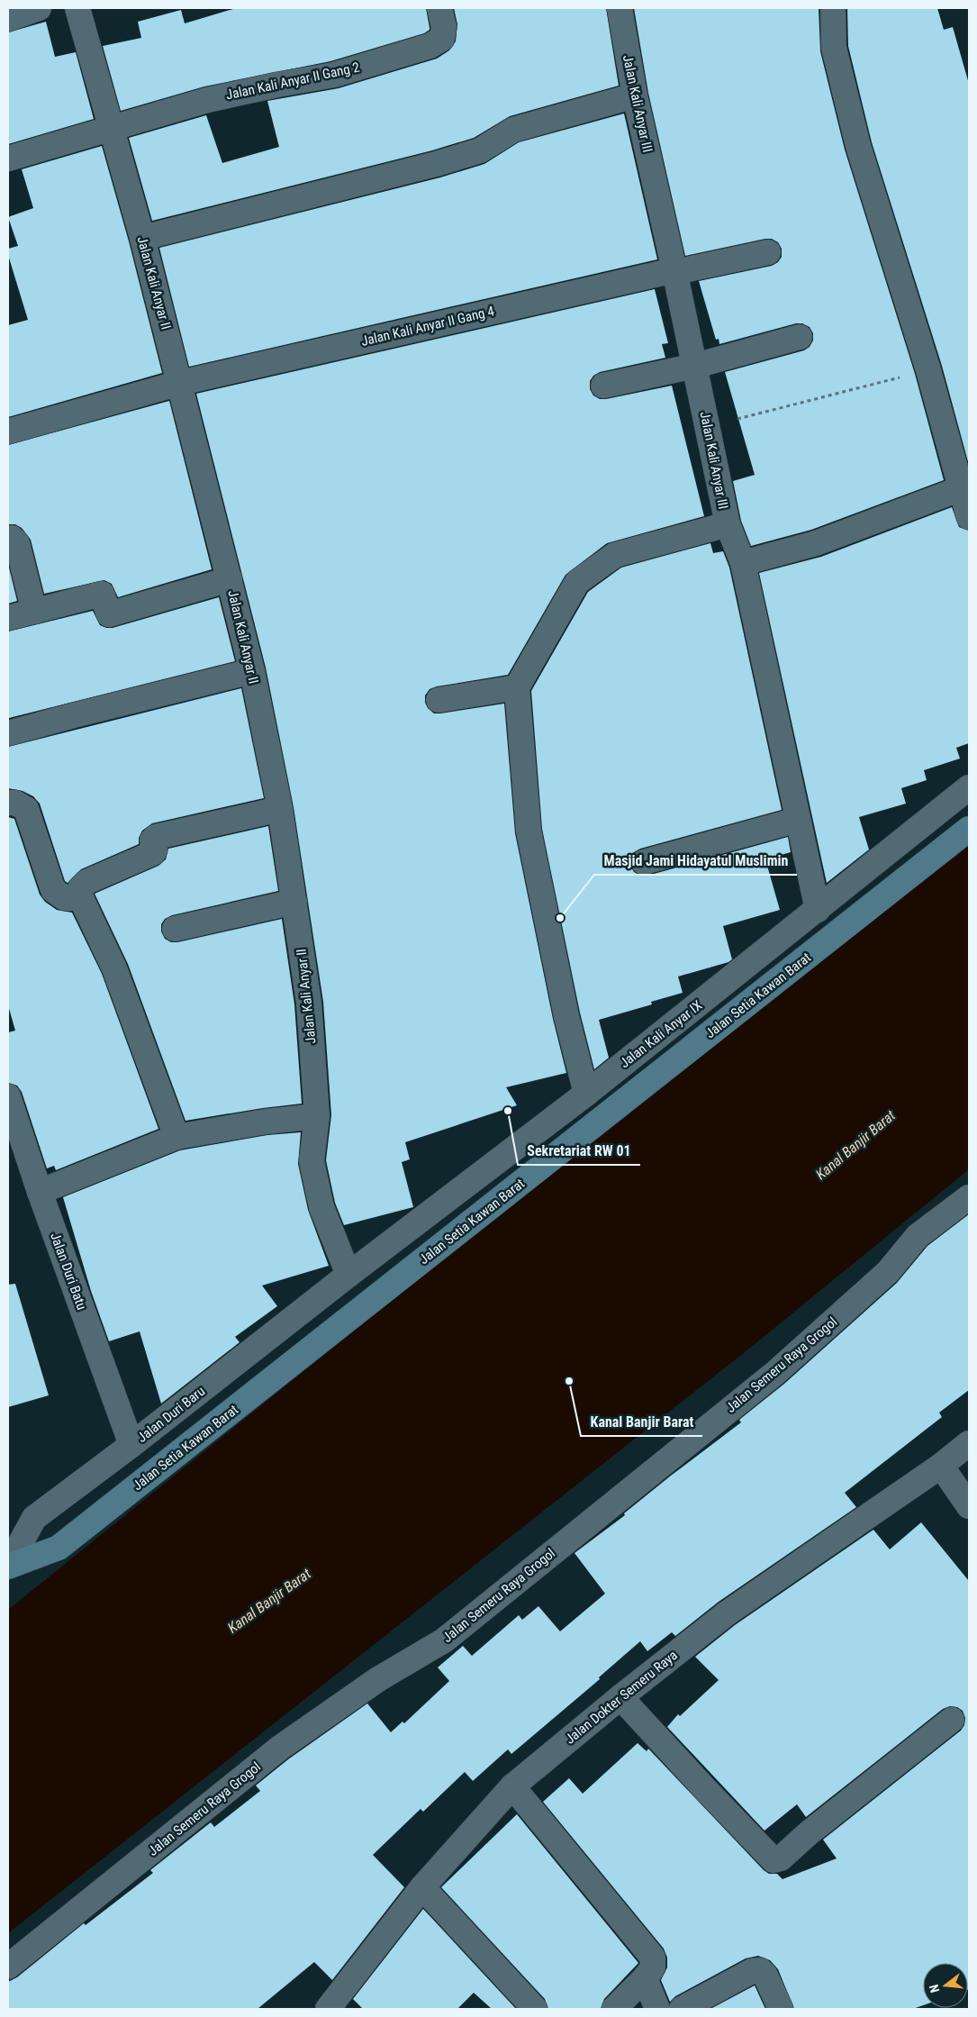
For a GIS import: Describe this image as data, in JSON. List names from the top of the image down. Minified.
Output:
{"streets":{"main road":["Jalan Setia Kawan Barat"],"street":["Jalan Kali Anyar II Gang 2","Jalan Kali Anyar III","Jalan Kali Anyar II","Jalan Kali Anyar II Gang 4","Jalan Kali Anyar IX","Jalan Duri Batu","Jalan Semeru Raya Grogol","Jalan Duri Baru","Jalan Dokter Semeru Raya"]},"crossings":[["Jalan Kali Anyar II Gang 2","Jalan Kali Anyar II"],["Jalan Kali Anyar III","Jalan Kali Anyar II Gang 4"],["Jalan Kali Anyar III","Jalan Kali Anyar IX"],["Jalan Kali Anyar II","Jalan Kali Anyar II Gang 4"],["Jalan Kali Anyar II","Jalan Kali Anyar IX"],["Jalan Kali Anyar II","Jalan Duri Baru"],["Jalan Setia Kawan Barat","Jalan Duri Baru"],["Jalan Kali Anyar IX","Jalan Duri Baru"],["Jalan Duri Batu","Jalan Duri Baru"]],"water":["Kanal Banjir Barat"],"places":["Masjid Jami Hidayatul Muslimin","Sekretariat RW 01","Kanal Banjir Barat"],"north":"left"}
